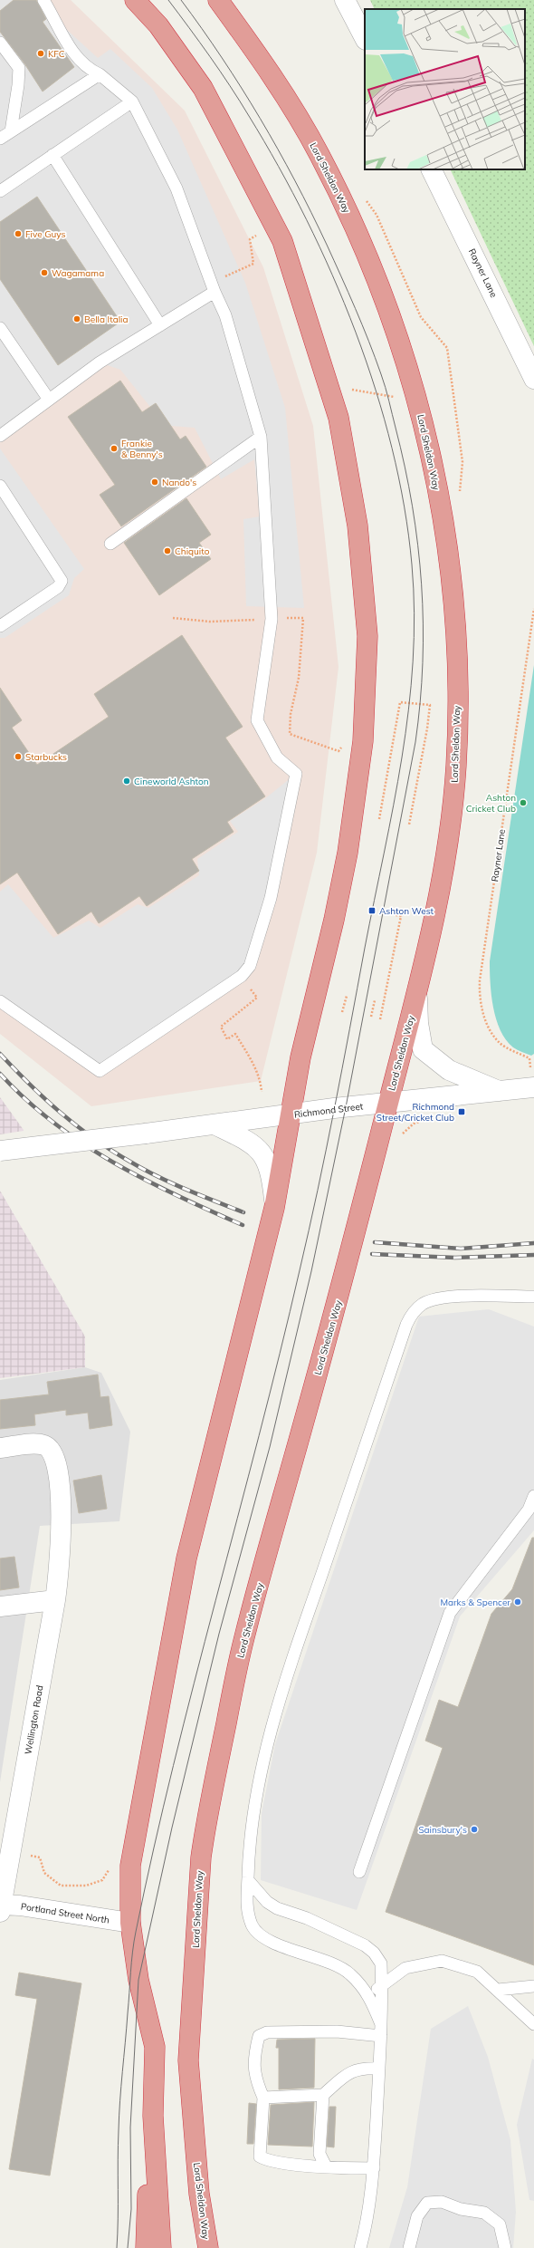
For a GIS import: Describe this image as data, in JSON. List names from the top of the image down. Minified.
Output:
{"streets":{"highway":["Lord Sheldon Way"],"street":["Rayner Lane","Richmond Street","Wellington Road","Portland Street North"]},"crossings":[["Lord Sheldon Way","Richmond Street"],["Wellington Road","Portland Street North"]],"places":{"other":["KFC","Five Guys","Wagamama","Bella Italia","Frankie & Benny's","Nando's","Chiquito","Starbucks","Cineworld Ashton","Ashton Cricket Club","Marks & Spencer","Sainsbury's"],"transit":["Ashton West","Richmond Street/Cricket Club"]}}
